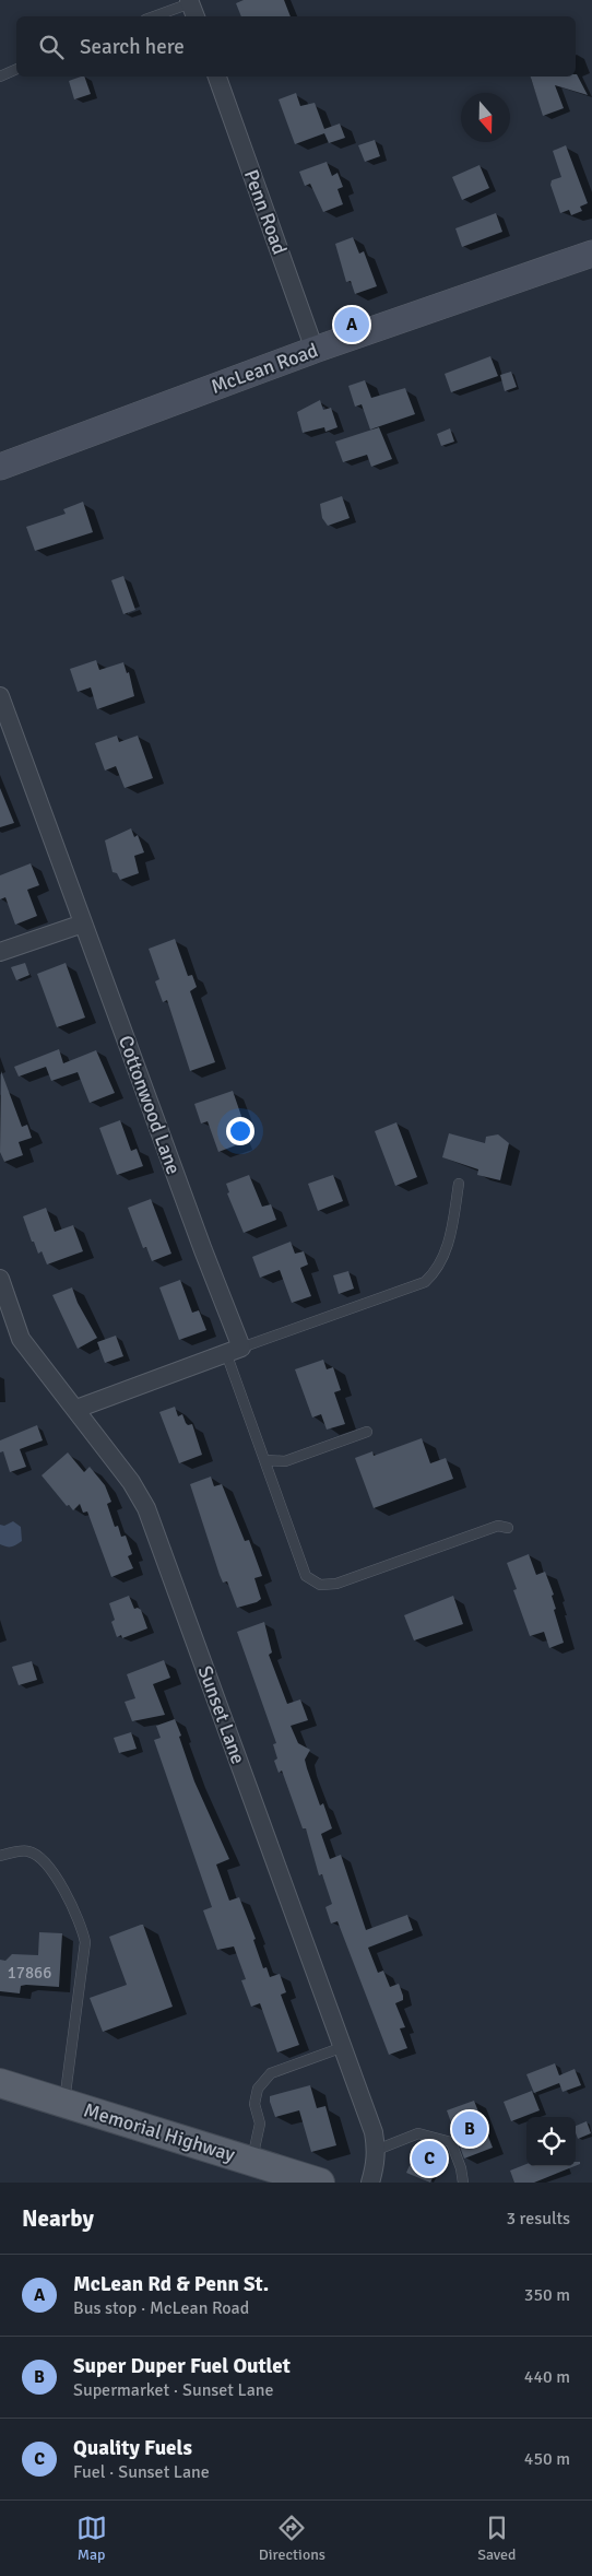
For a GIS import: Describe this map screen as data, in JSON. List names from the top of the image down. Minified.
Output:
{"streets":{"main road":["Memorial Highway"],"street":["Penn Road","McLean Road","Cottonwood Lane","Sunset Lane"]},"crossings":[["Penn Road","McLean Road"]],"house_numbers":["17866"],"north":"bottom","page":{"search":"Search here","pins":["A","B","C"],"heading":["Nearby","3 results"],"list":[{"mark":"A","name":"McLean Rd & Penn St.","note":"Bus stop · McLean Road","value":"350 m"},{"mark":"B","name":"Super Duper Fuel Outlet","note":"Supermarket · Sunset Lane","value":"440 m"},{"mark":"C","name":"Quality Fuels","note":"Fuel · Sunset Lane","value":"450 m"}],"nav":["Map","Directions","Saved"]}}
